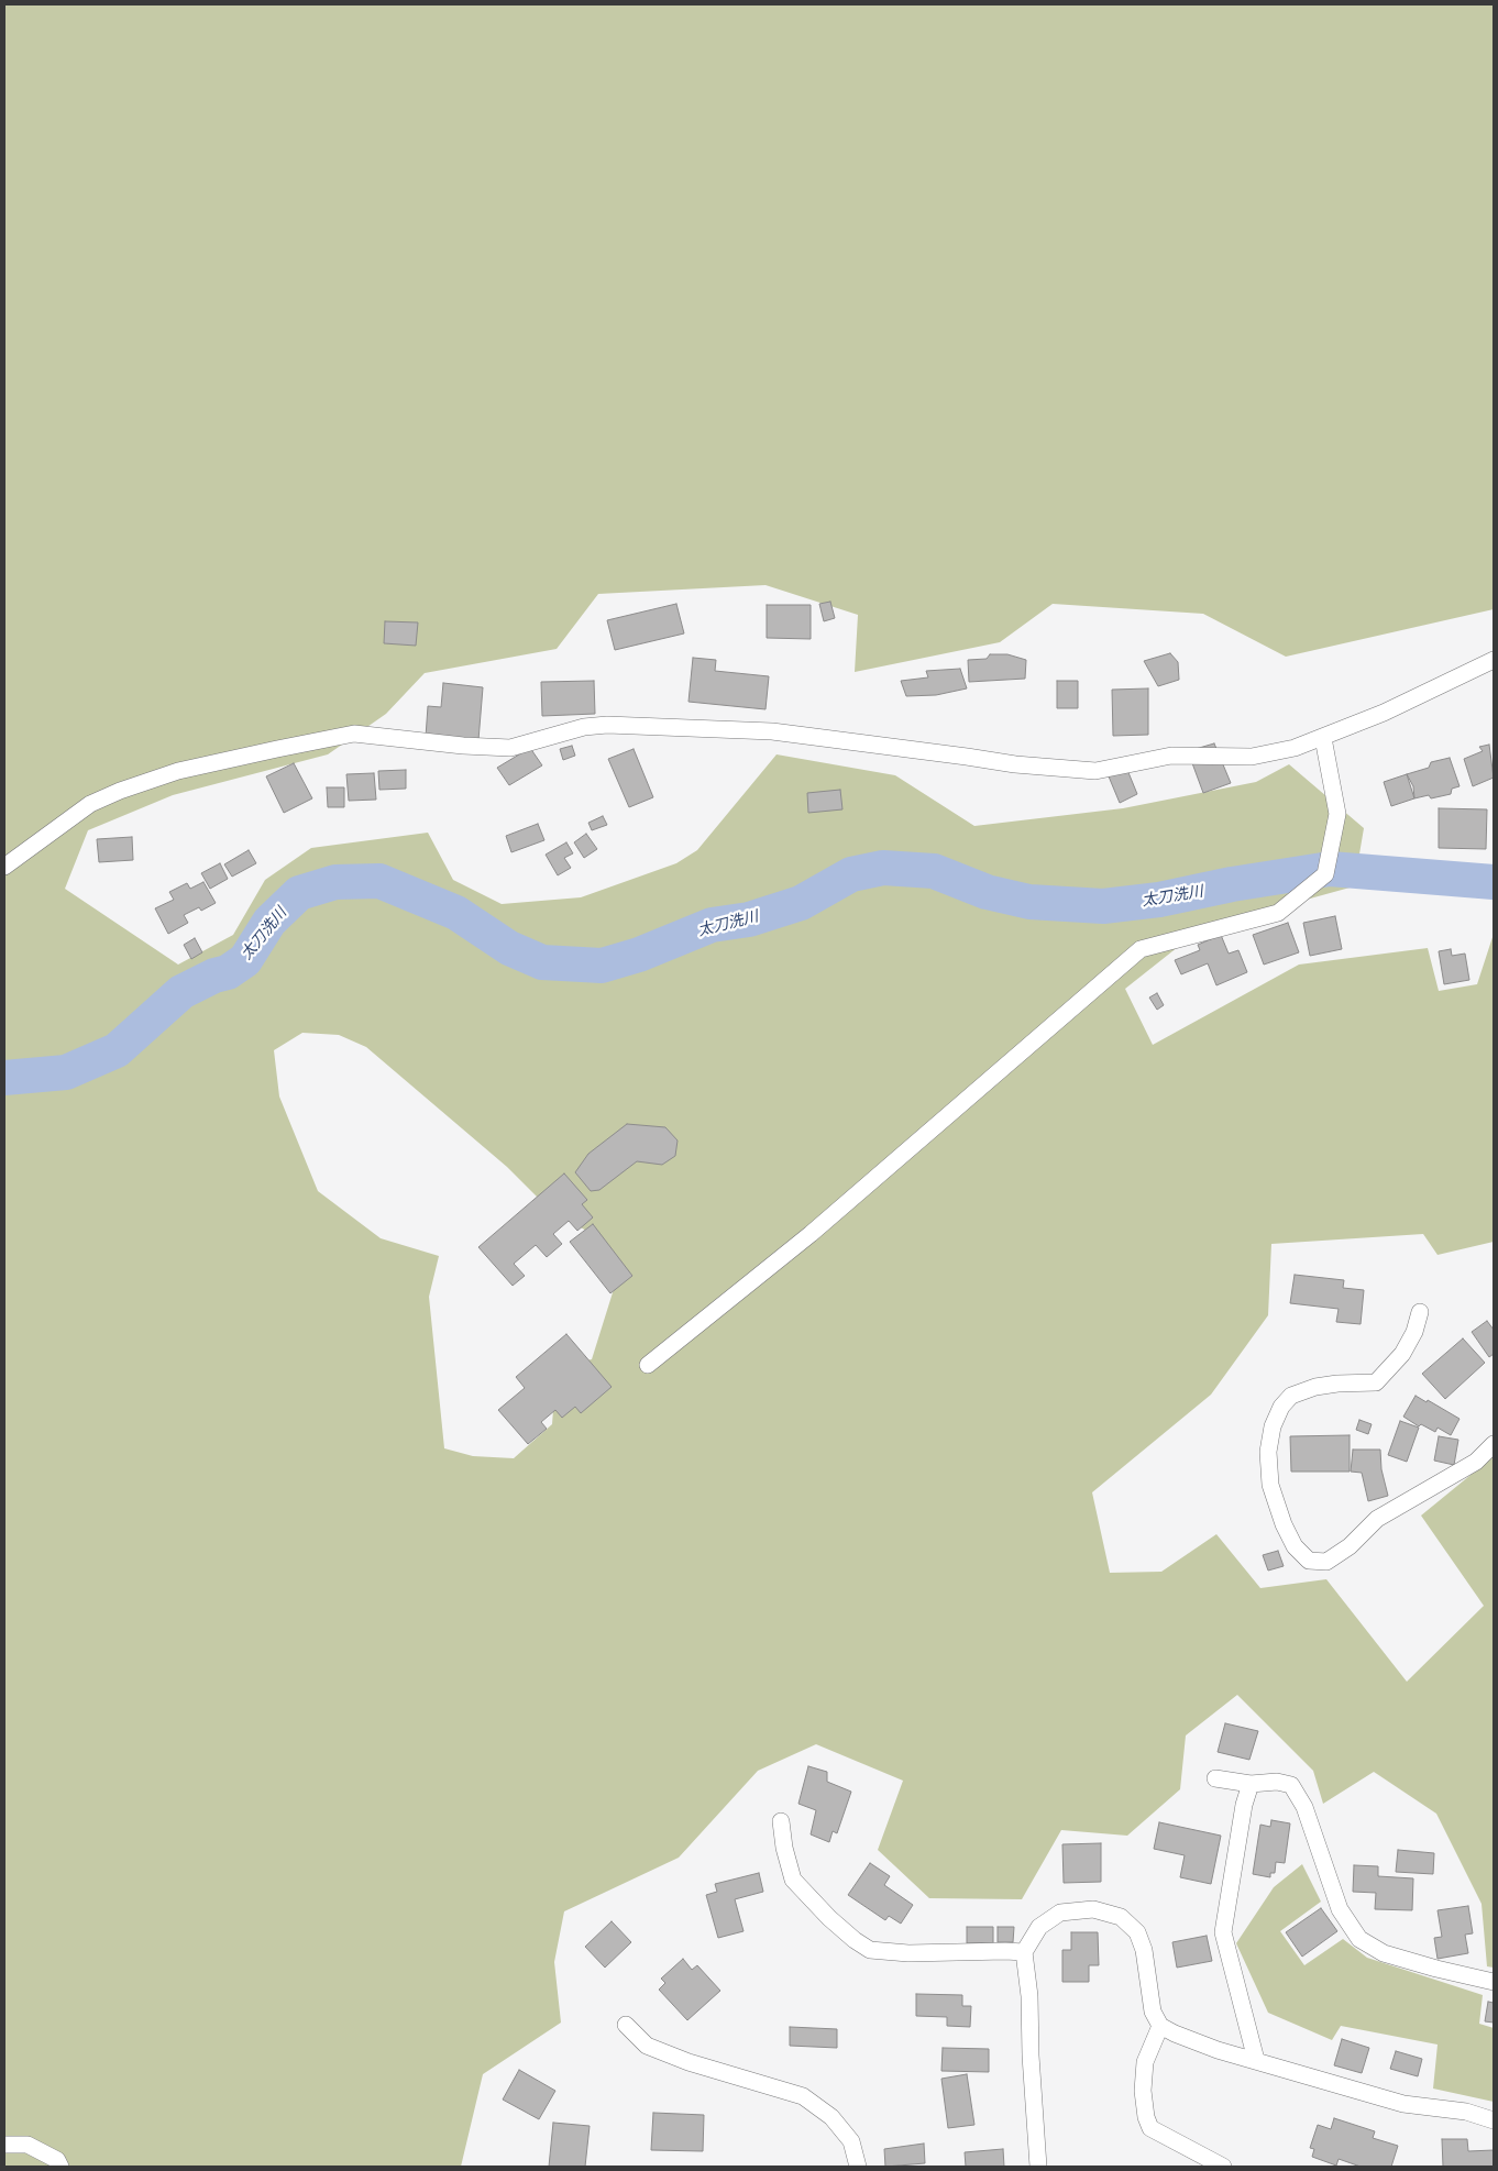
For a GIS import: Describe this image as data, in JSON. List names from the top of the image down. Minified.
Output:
{"water":["太刀洗川"]}
